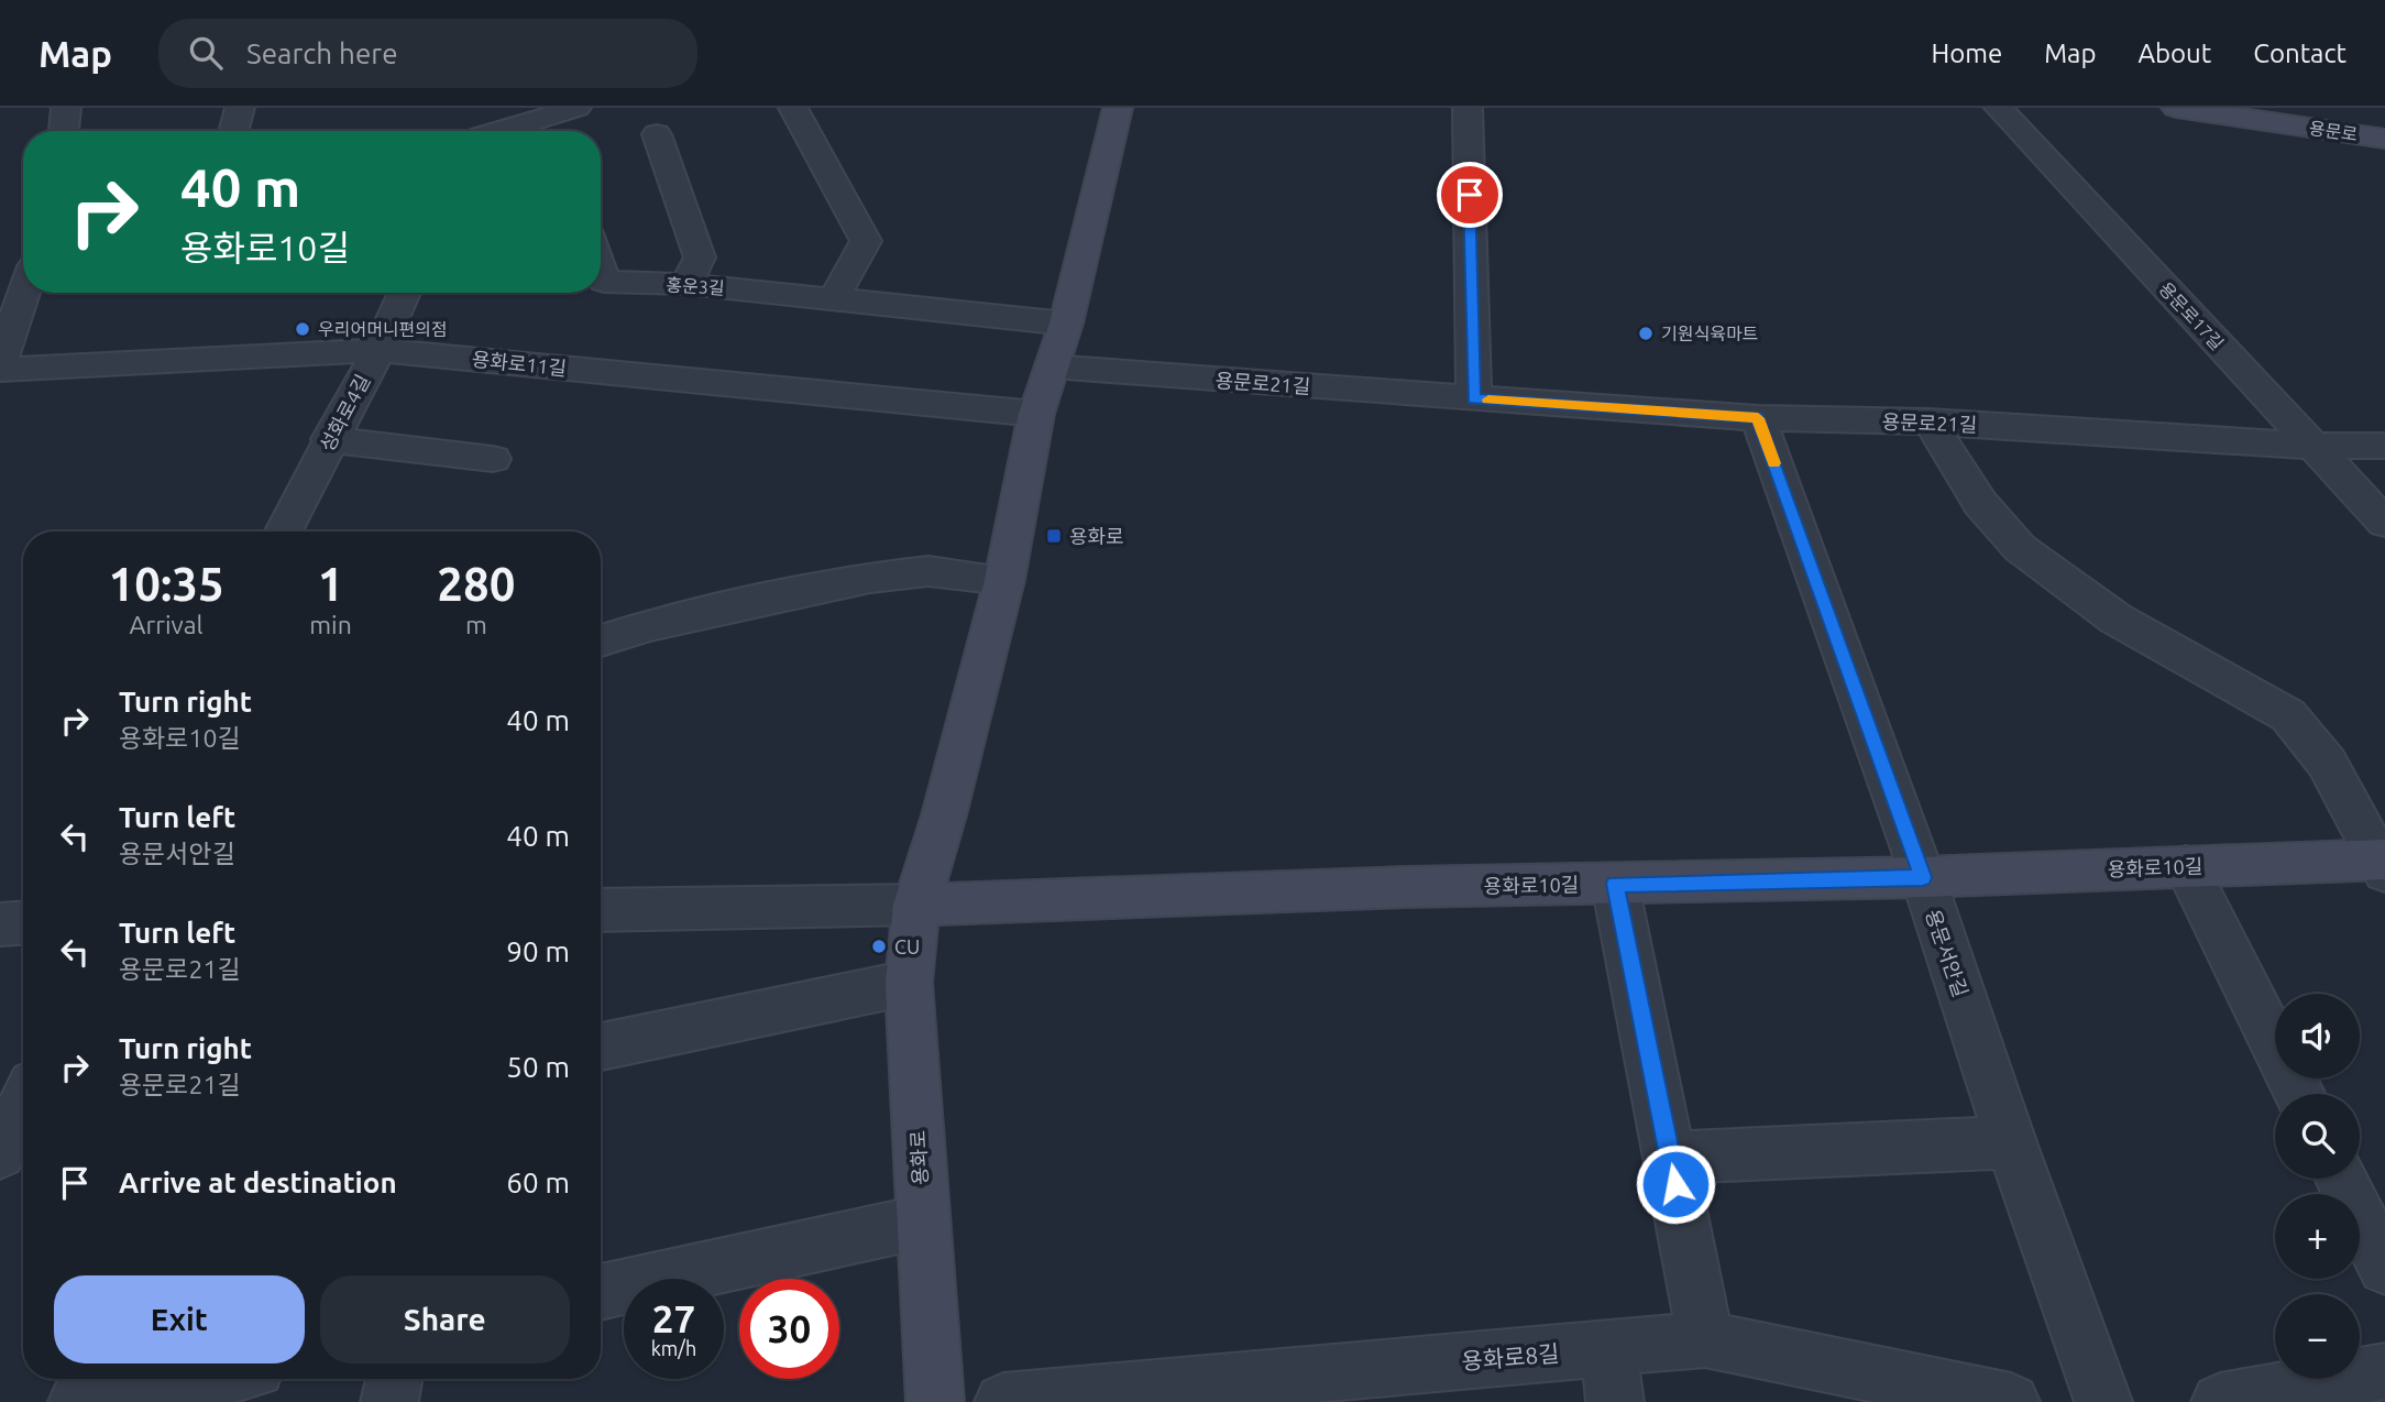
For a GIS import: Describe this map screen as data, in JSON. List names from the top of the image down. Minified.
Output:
{"streets":{"street":["용문로","홍운3길","용문로17길","용화로11길","용문로21길","성화로4길","용화로10길","용문서안길","용화로","용화로8길"]},"crossings":[["홍운3길","용화로"],["용문로17길","용문로21길"],["용화로11길","성화로4길"],["용화로11길","용화로"],["용문로21길","용화로10길"],["용문로21길","용문서안길"],["용문로21길","용화로"],["용화로10길","용문서안길"],["용화로10길","용화로"]],"places":{"other":["우리어머니편의점","기원식육마트","CU"],"transit":["용화로"]},"page":{"header":"Map","search":"Search here","nav":["Home","Map","About","Contact"],"turn":["40 m","용화로10길"],"eta":["10:35","Arrival","1","min","280","m"],"list":[{"name":"Turn right","note":"용화로10길","value":"40 m"},{"name":"Turn left","note":"용문서안길","value":"40 m"},{"name":"Turn left","note":"용문로21길","value":"90 m"},{"name":"Turn right","note":"용문로21길","value":"50 m"},{"name":"Arrive at destination","value":"60 m"}],"map_buttons":["+","−"],"buttons":["Exit","Share"],"speed":"27 km/h","limit":"30"}}
